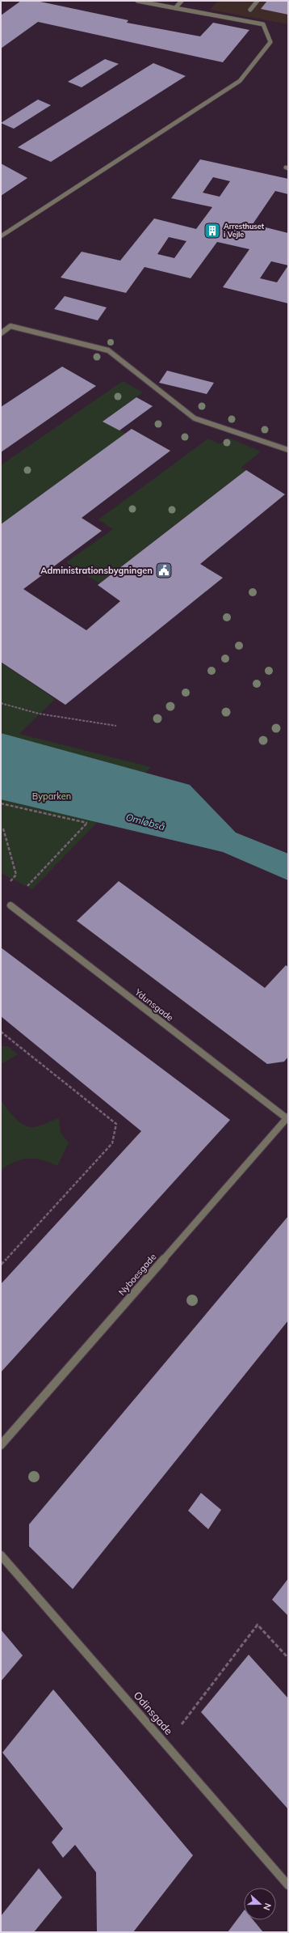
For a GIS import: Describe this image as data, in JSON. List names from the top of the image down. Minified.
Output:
{"streets":{"street":["Ydunsgade","Nyboesgade","Odinsgade"]},"crossings":[["Ydunsgade","Nyboesgade"]],"water":["Omløbså"],"parks":["Byparken"],"places":{"building":["Arresthuset i Vejle"],"public building":["Administrationsbygningen"]},"north":"right"}
